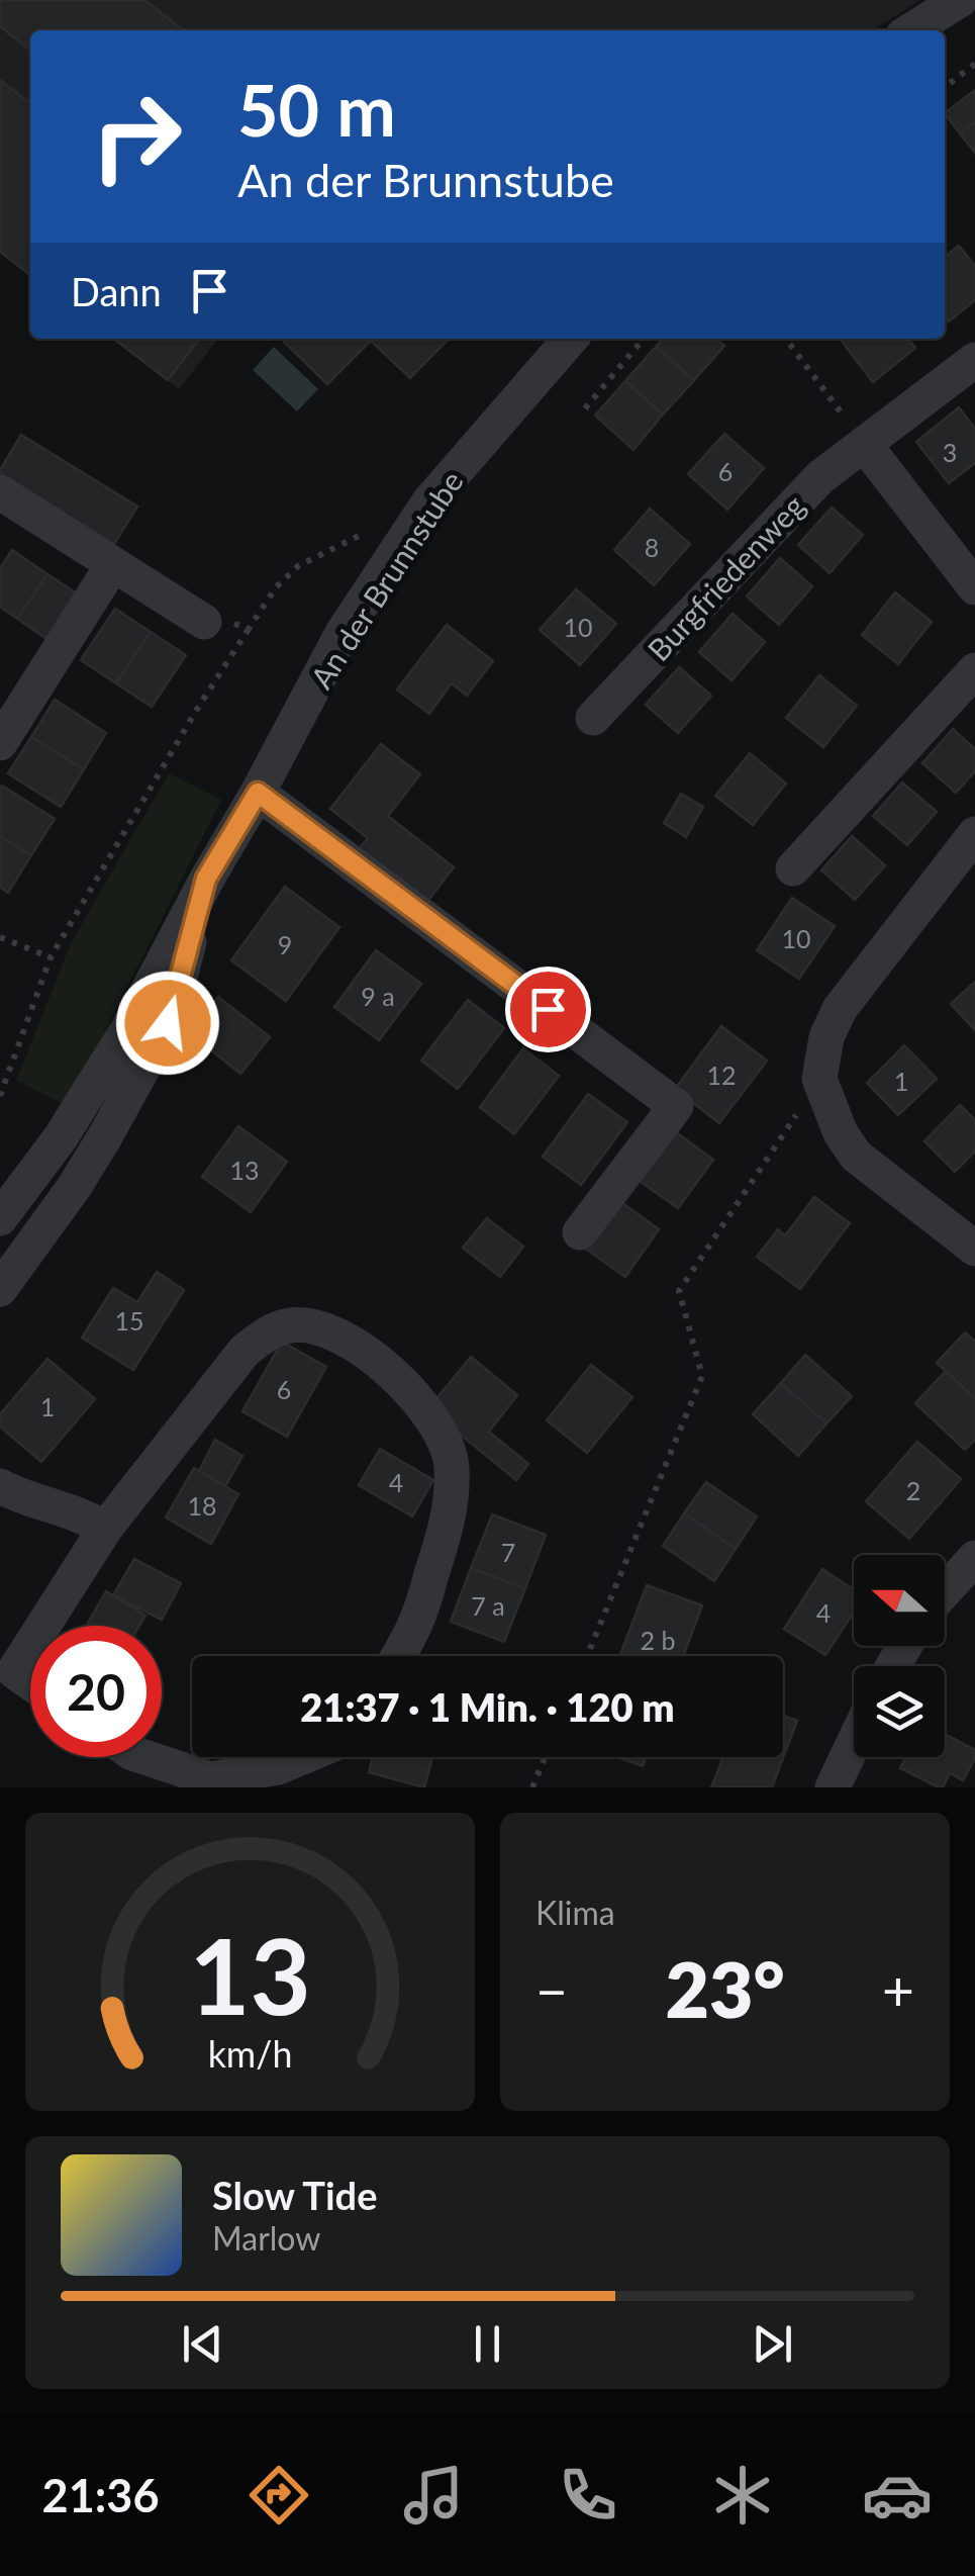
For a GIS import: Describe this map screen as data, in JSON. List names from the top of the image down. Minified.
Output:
{"streets":{"street":["Burgfriedenweg","An der Brunnstube"]},"house_numbers":["3","6","8","10","10","9","9 a","12","1","13","15","6","1","4","2","18","7","7 a","4","2 b"],"north":"left","page":{"turn":["50 m","An der Brunnstube"],"then":"Dann","limit":"20","trip":"21:37 · 1 Min. · 120 m","tile":"Klima","heat":["−","23°","+"],"song":["Slow Tide","Marlow"],"tabs":"21:36","gauge":["13","km/h"]}}
